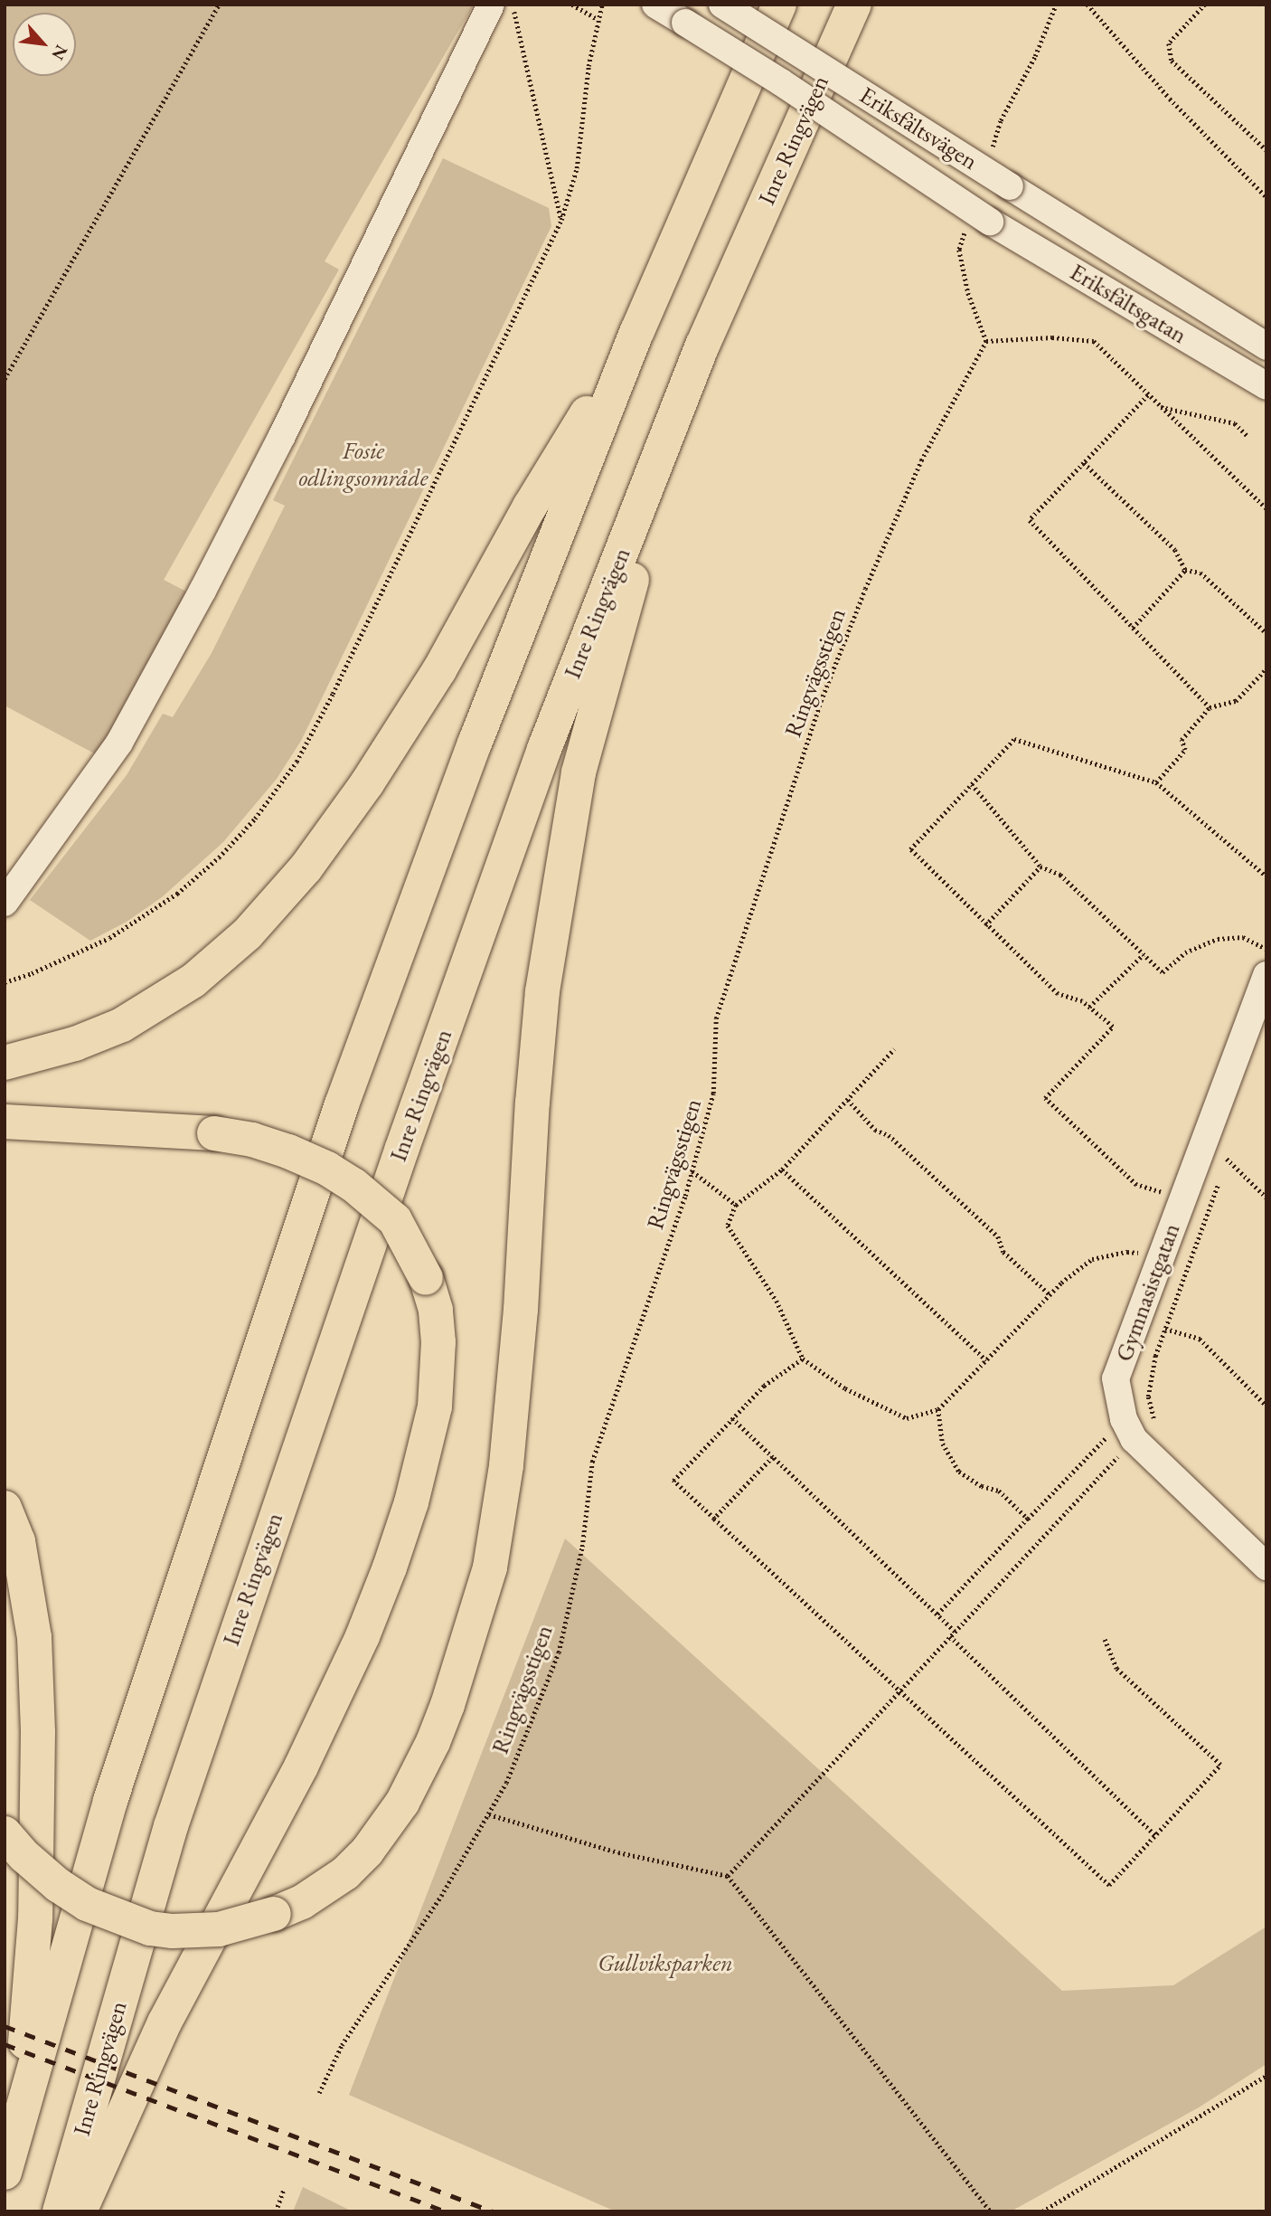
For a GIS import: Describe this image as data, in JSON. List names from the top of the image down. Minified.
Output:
{"streets":{"highway":["Inre Ringvägen"],"street":["Eriksfältsvägen","Eriksfältsgatan","Gymnasistgatan"],"path":["Ringvägsstigen"]},"crossings":[["Eriksfältsvägen","Eriksfältsgatan"]],"parks":["Fosie odlingsområde","Gullviksparken"],"north":"bottom right"}
